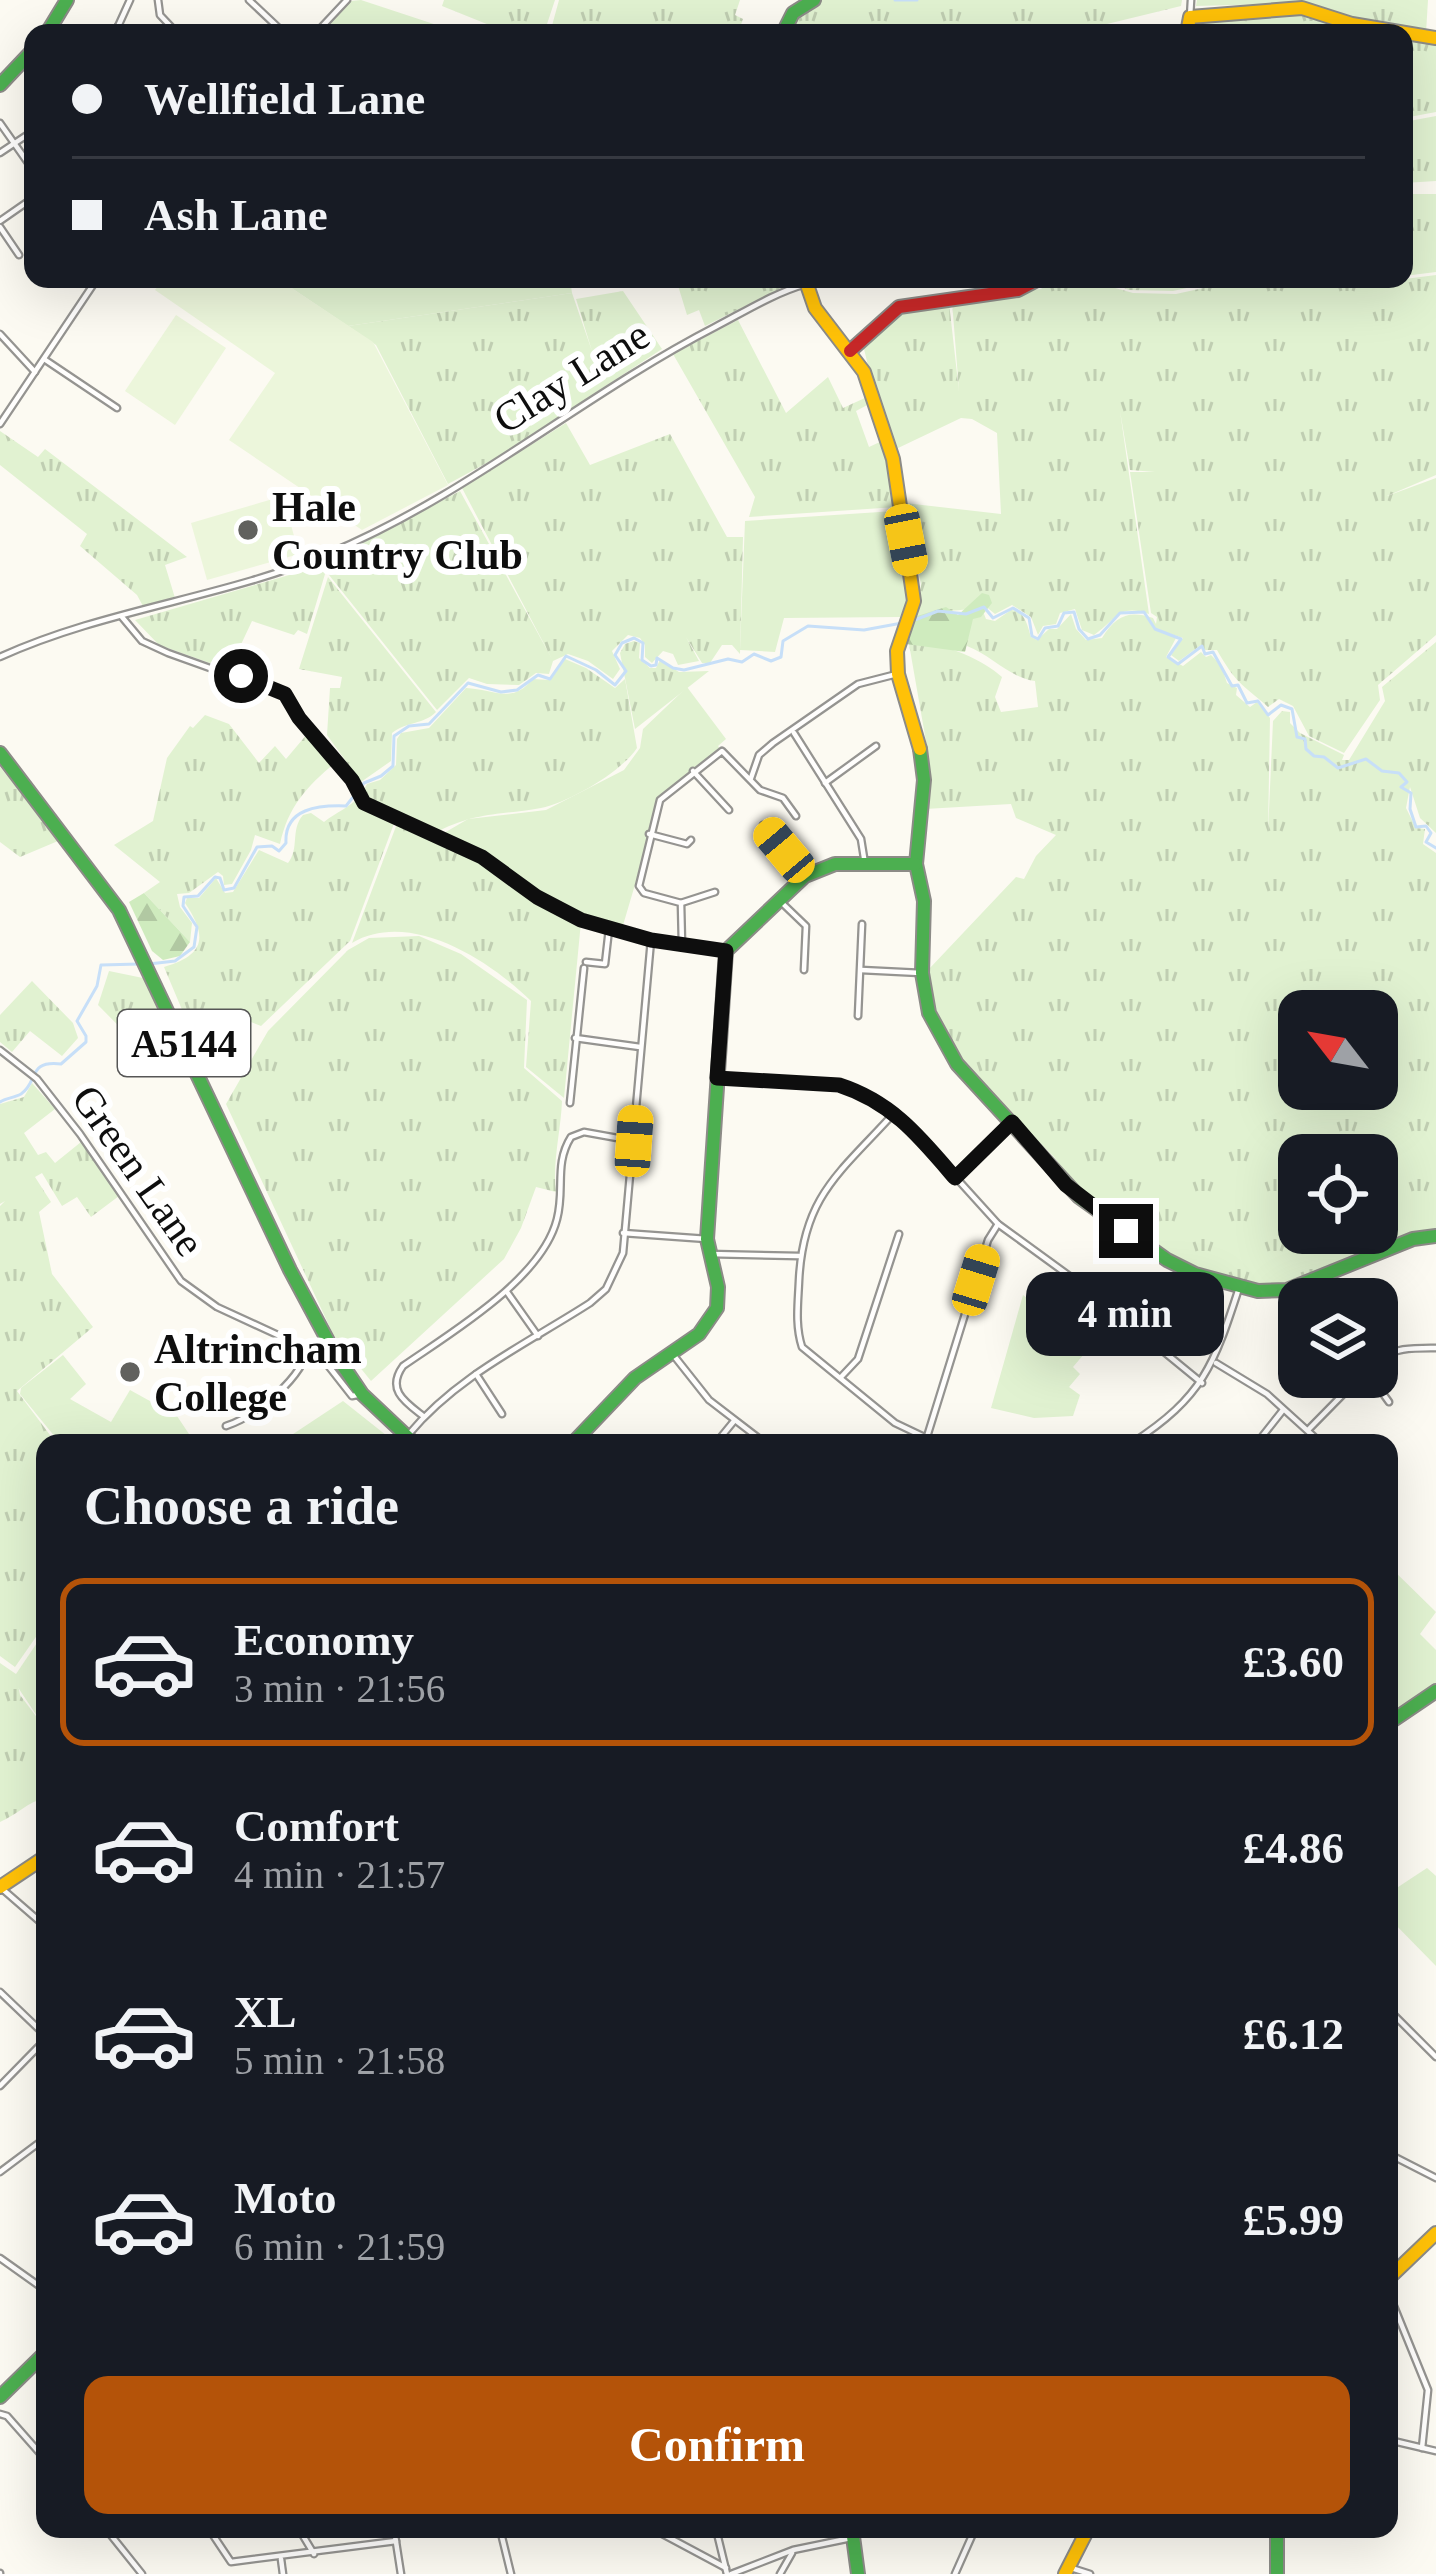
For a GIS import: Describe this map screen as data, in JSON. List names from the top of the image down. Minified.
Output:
{"streets":{"street":["Clay Lane","A5144","Green Lane"]},"places":["Hale Country Club","Altrincham College"],"north":"top left","page":{"banner":["Wellfield Lane","Ash Lane"],"bubble":"4 min","heading":"Choose a ride","list":[{"name":"Economy","note":"3 min · 21:56","value":"£3.60"},{"name":"Comfort","note":"4 min · 21:57","value":"£4.86"},{"name":"XL","note":"5 min · 21:58","value":"£6.12"},{"name":"Moto","note":"6 min · 21:59","value":"£5.99"}],"buttons":"Confirm"}}
